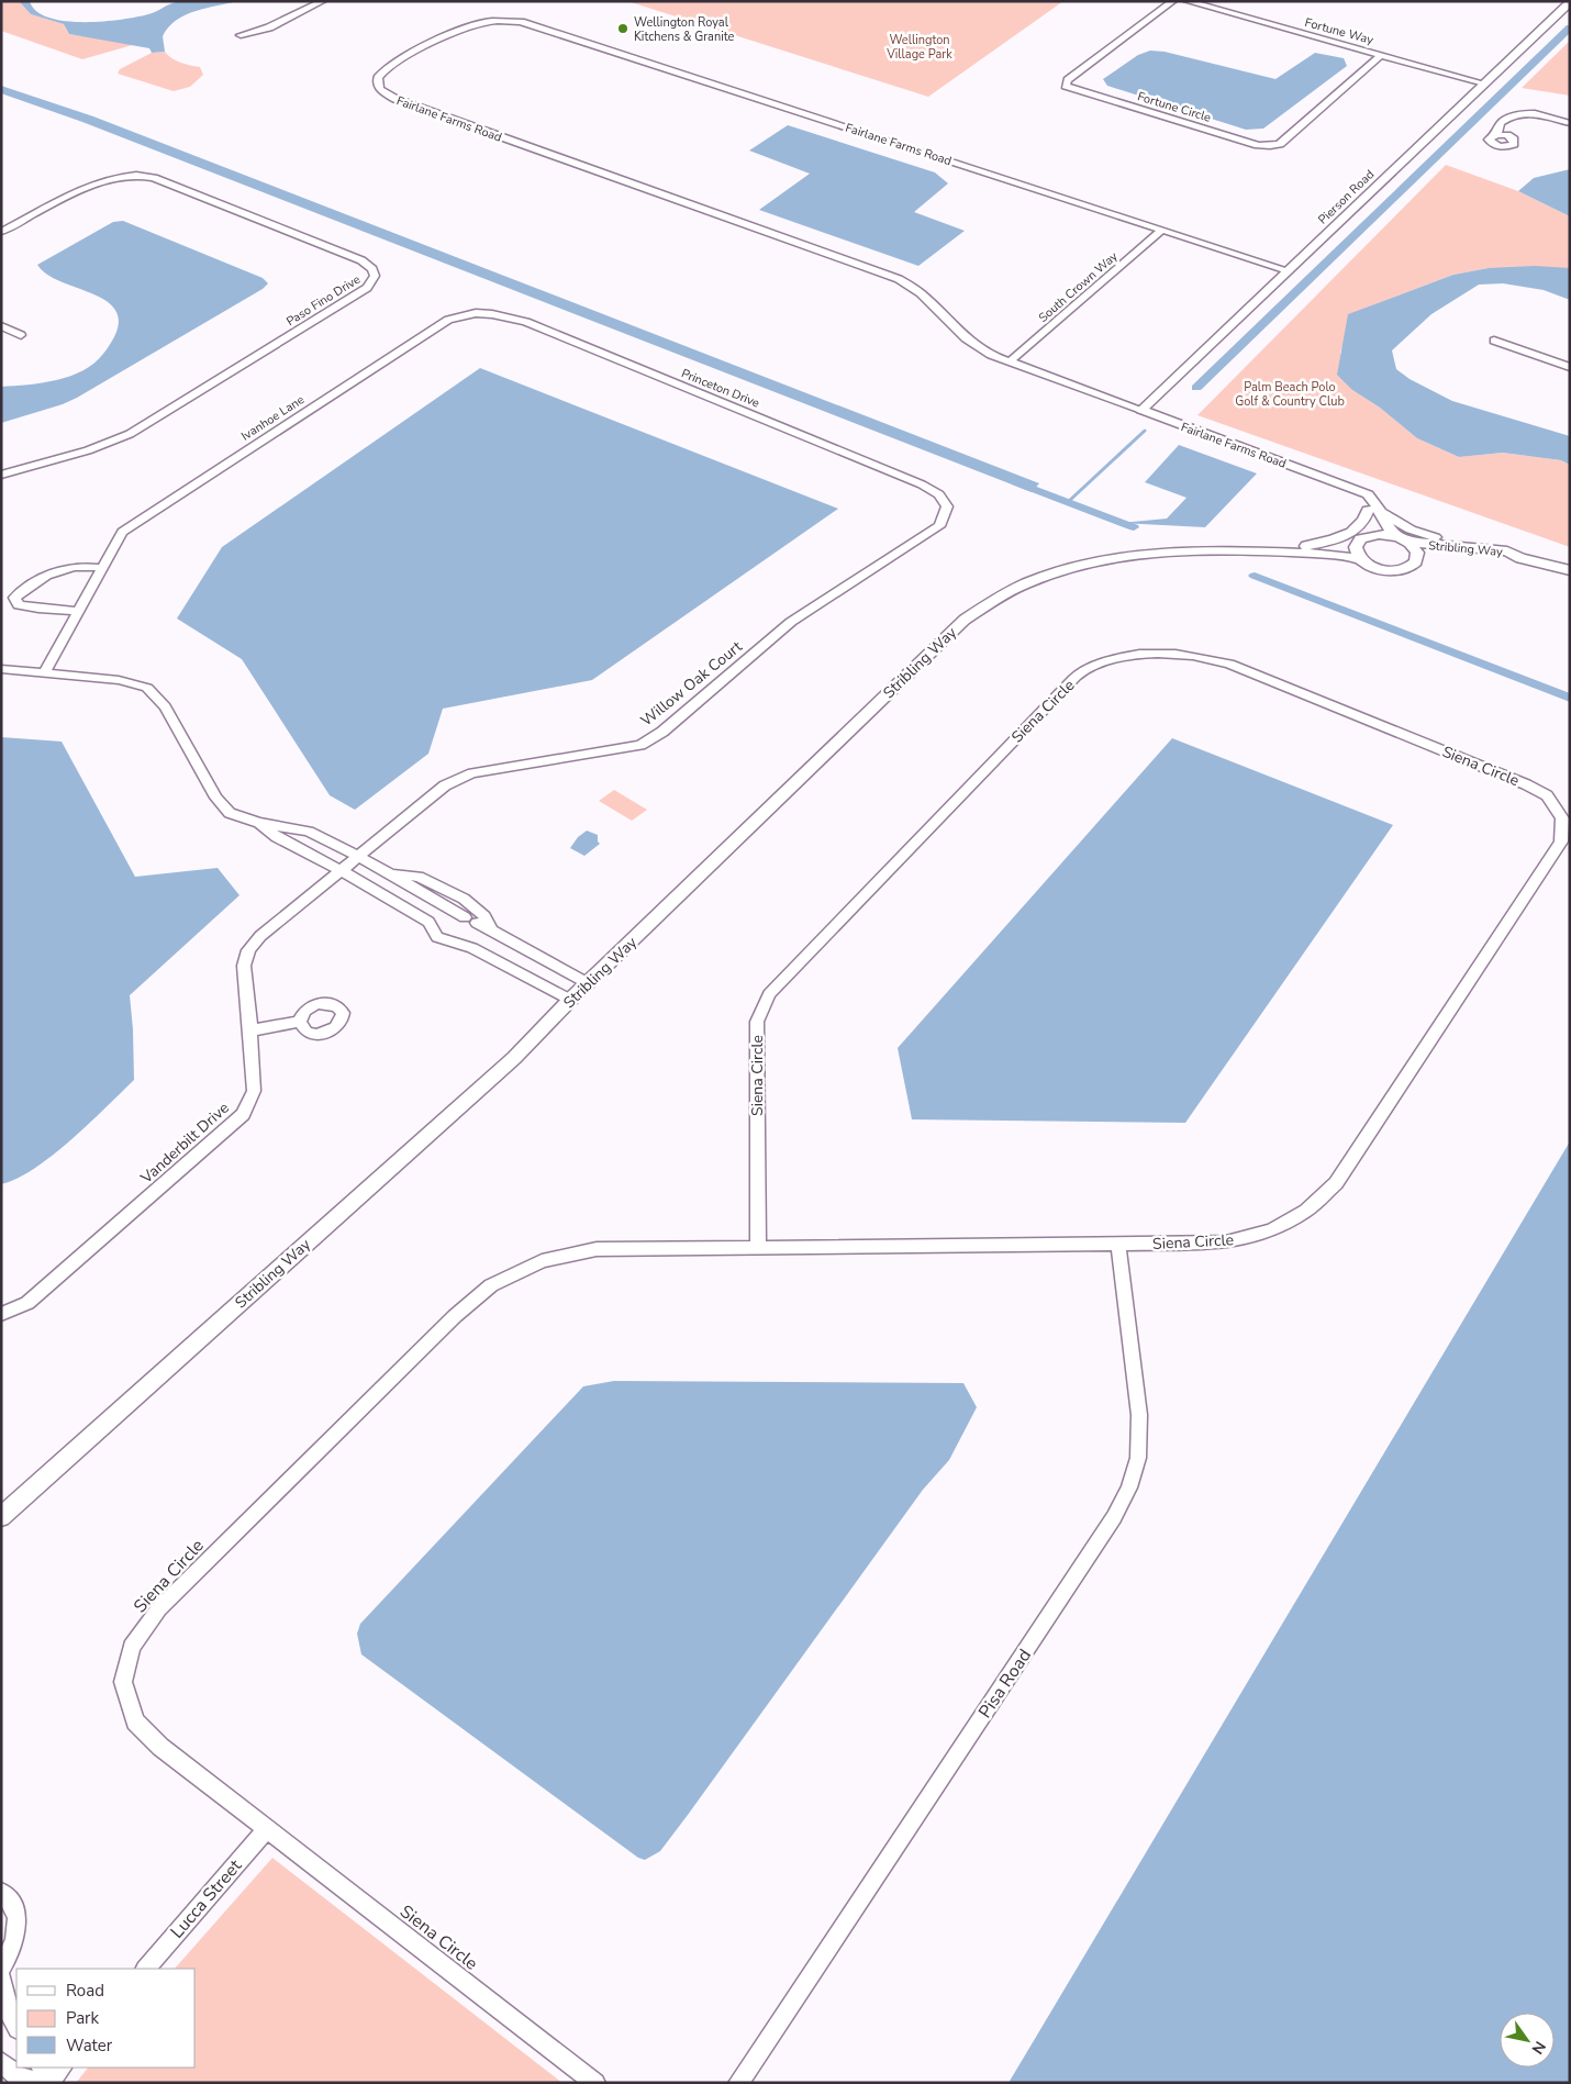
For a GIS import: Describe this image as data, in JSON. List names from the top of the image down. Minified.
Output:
{"streets":{"street":["Fortune Way","Fortune Circle","Fairlane Farms Road","Pierson Road","South Crown Way","Paso Fino Drive","Princeton Drive","Ivanhoe Lane","Stribling Way","Willow Oak Court","Siena Circle","Vanderbilt Drive","Pisa Road","Lucca Street"]},"crossings":[["Fortune Way","Fortune Circle"],["Fortune Way","Pierson Road"],["Fairlane Farms Road","Pierson Road"],["Fairlane Farms Road","South Crown Way"],["Fairlane Farms Road","Stribling Way"],["Princeton Drive","Ivanhoe Lane"],["Princeton Drive","Willow Oak Court"],["Willow Oak Court","Vanderbilt Drive"],["Siena Circle","Pisa Road"],["Siena Circle","Lucca Street"]],"parks":["Wellington Village Park","Palm Beach Polo Golf & Country Club"],"places":["Wellington Royal Kitchens & Granite"],"legend":["Road","Park","Water"],"north":"bottom right"}
